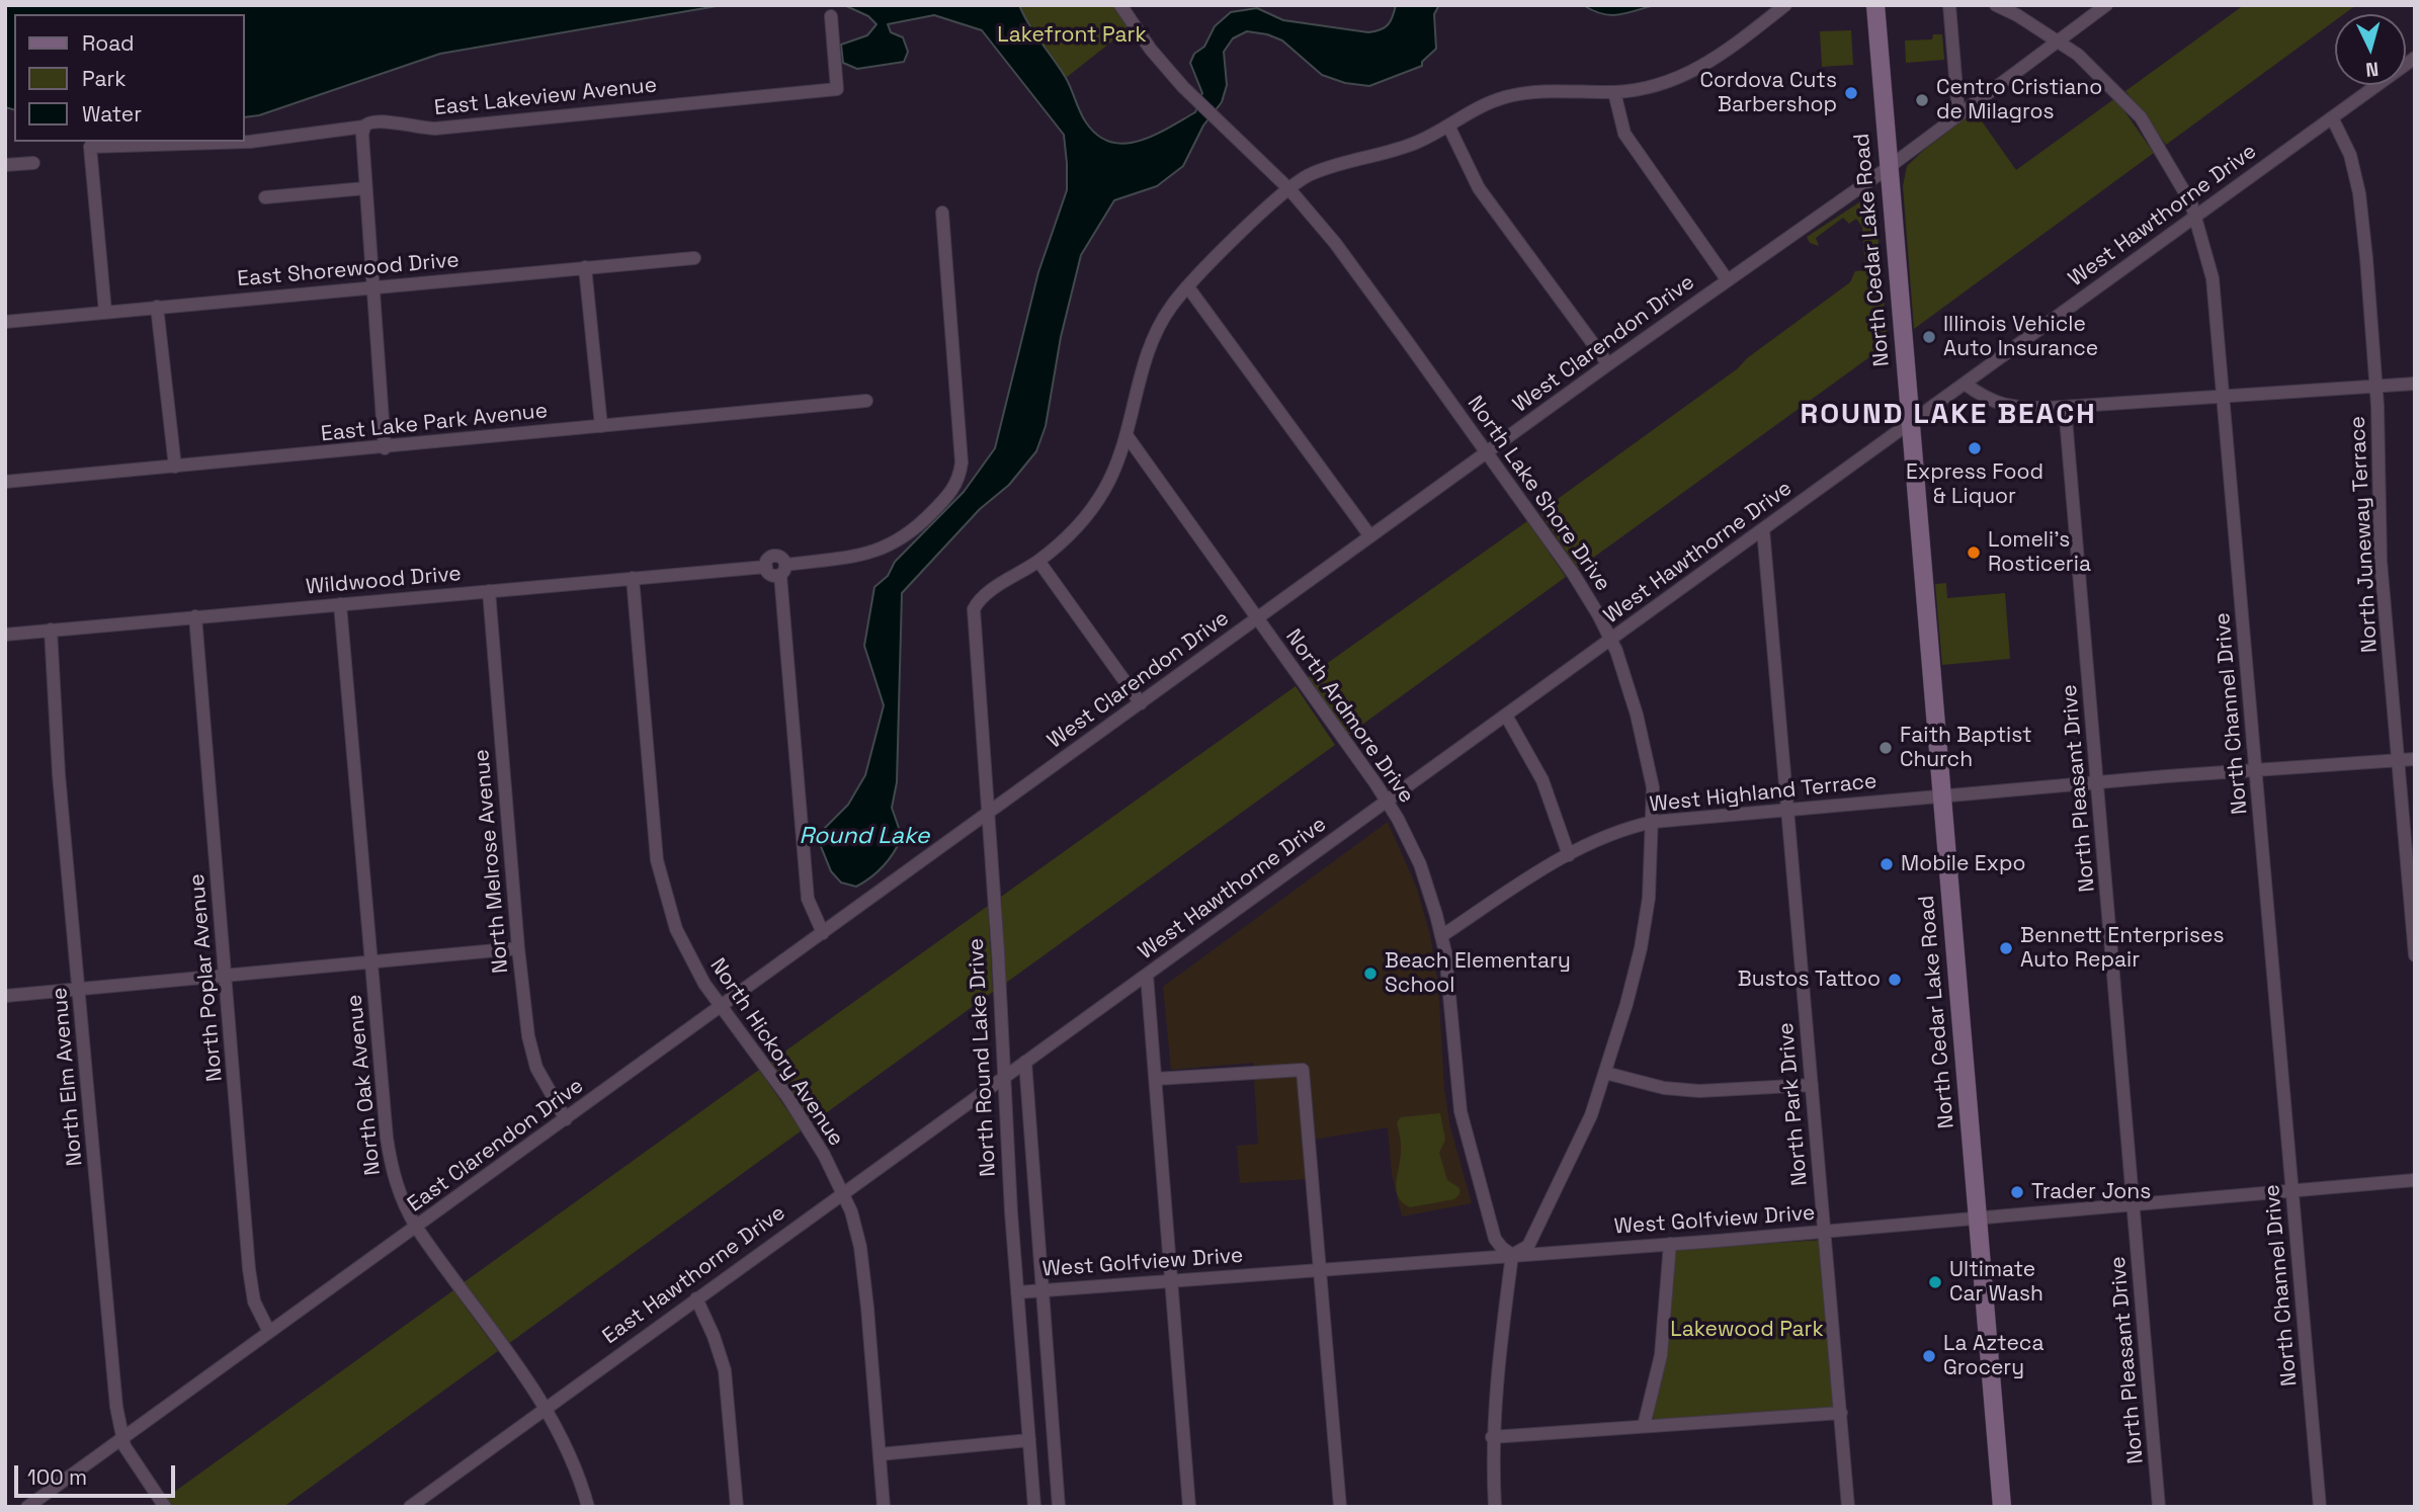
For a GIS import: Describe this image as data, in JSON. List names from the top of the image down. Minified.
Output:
{"streets":{"main road":["North Cedar Lake Road"],"street":["East Lakeview Avenue","West Hawthorne Drive","East Shorewood Drive","West Clarendon Drive","East Lake Park Avenue","North Lake Shore Drive","North Juneway Terrace","Wildwood Drive","North Channel Drive","North Ardmore Drive","North Pleasant Drive","West Highland Terrace","North Melrose Avenue","North Poplar Avenue","North Hickory Avenue","North Round Lake Drive","North Elm Avenue","North Oak Avenue","North Park Drive","East Clarendon Drive","West Golfview Drive","East Hawthorne Drive"]},"crossings":[["East Lakeview Avenue","East Shorewood Drive"],["West Hawthorne Drive","North Cedar Lake Road"],["West Hawthorne Drive","North Lake Shore Drive"],["West Hawthorne Drive","North Juneway Terrace"],["West Hawthorne Drive","North Channel Drive"],["West Hawthorne Drive","North Ardmore Drive"],["West Hawthorne Drive","North Round Lake Drive"],["West Hawthorne Drive","North Park Drive"],["West Hawthorne Drive","East Hawthorne Drive"],["North Cedar Lake Road","West Clarendon Drive"],["North Cedar Lake Road","West Highland Terrace"],["North Cedar Lake Road","West Golfview Drive"],["West Clarendon Drive","North Lake Shore Drive"],["West Clarendon Drive","North Channel Drive"],["West Clarendon Drive","North Ardmore Drive"],["West Clarendon Drive","North Round Lake Drive"],["West Clarendon Drive","East Clarendon Drive"],["North Lake Shore Drive","North Ardmore Drive"],["North Lake Shore Drive","West Highland Terrace"],["North Lake Shore Drive","West Golfview Drive"],["North Juneway Terrace","West Highland Terrace"],["Wildwood Drive","North Melrose Avenue"],["Wildwood Drive","North Poplar Avenue"],["Wildwood Drive","North Hickory Avenue"],["Wildwood Drive","North Elm Avenue"],["Wildwood Drive","North Oak Avenue"],["North Channel Drive","West Highland Terrace"],["North Channel Drive","West Golfview Drive"],["North Ardmore Drive","West Highland Terrace"],["North Ardmore Drive","West Golfview Drive"],["North Pleasant Drive","West Highland Terrace"],["North Pleasant Drive","West Golfview Drive"],["West Highland Terrace","North Park Drive"],["North Melrose Avenue","East Clarendon Drive"],["North Poplar Avenue","East Clarendon Drive"],["North Hickory Avenue","East Clarendon Drive"],["North Hickory Avenue","East Hawthorne Drive"],["North Round Lake Drive","East Clarendon Drive"],["North Round Lake Drive","West Golfview Drive"],["North Round Lake Drive","East Hawthorne Drive"],["North Elm Avenue","East Clarendon Drive"],["North Oak Avenue","East Clarendon Drive"],["North Oak Avenue","East Hawthorne Drive"],["North Park Drive","West Golfview Drive"]],"districts":["ROUND LAKE BEACH"],"water":["Round Lake"],"parks":["Lakefront Park","Lakewood Park"],"places":["Cordova Cuts Barbershop","Centro Cristiano de Milagros","Illinois Vehicle Auto Insurance","Express Food & Liquor","Lomeli's Rosticeria","Faith Baptist Church","Mobile Expo","Bennett Enterprises Auto Repair","Beach Elementary School","Bustos Tattoo","Trader Jons","Ultimate Car Wash","La Azteca Grocery"],"legend":["Road","Park","Water"],"scale_bar":"100 m","north":"bottom"}
